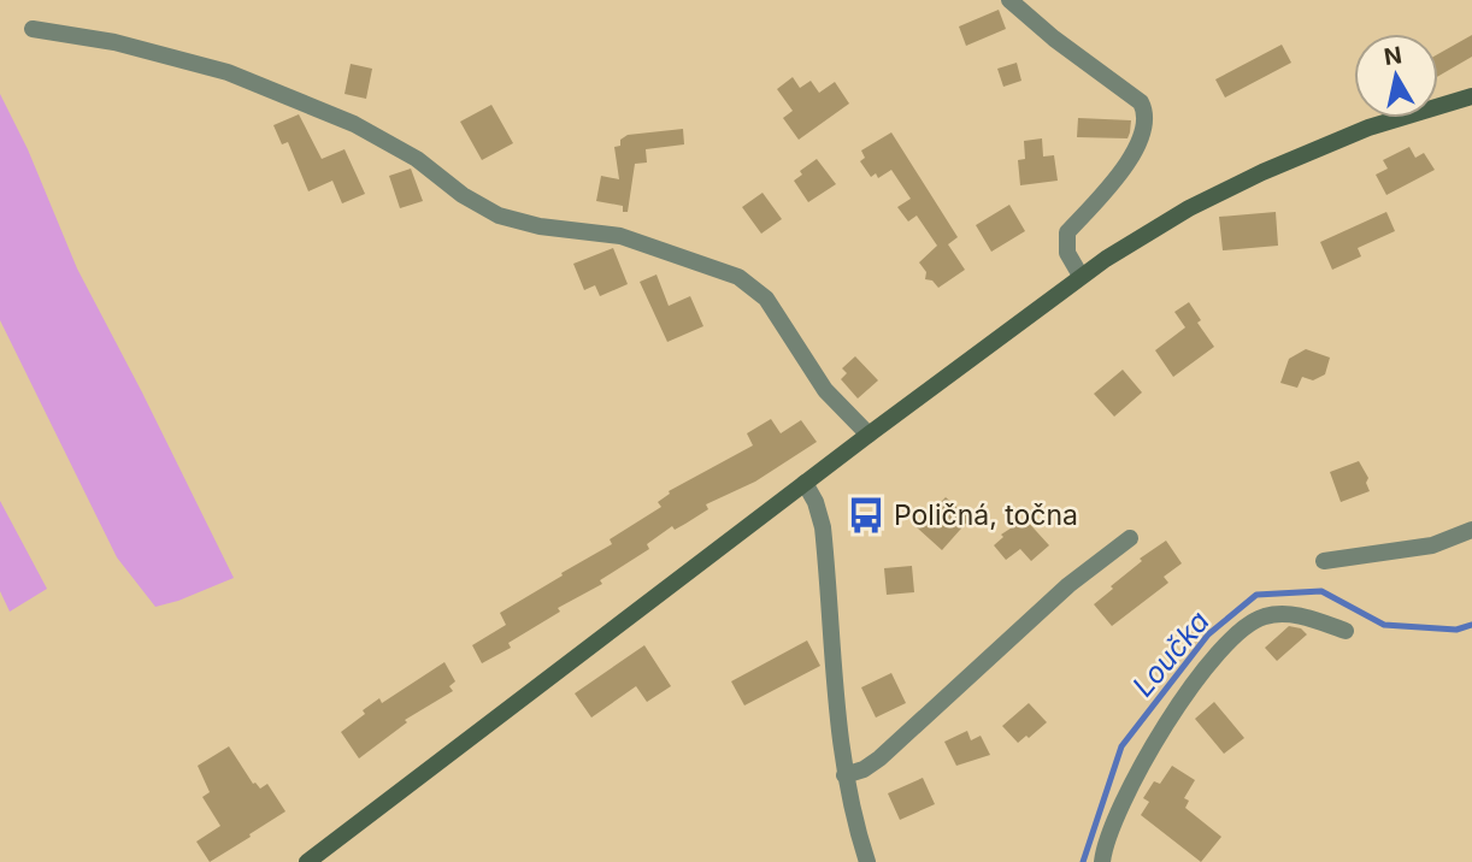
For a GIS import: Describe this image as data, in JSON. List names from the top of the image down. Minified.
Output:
{"water":["Loučka"],"places":{"bus stop":["Poličná, točna"]},"north":"top"}
